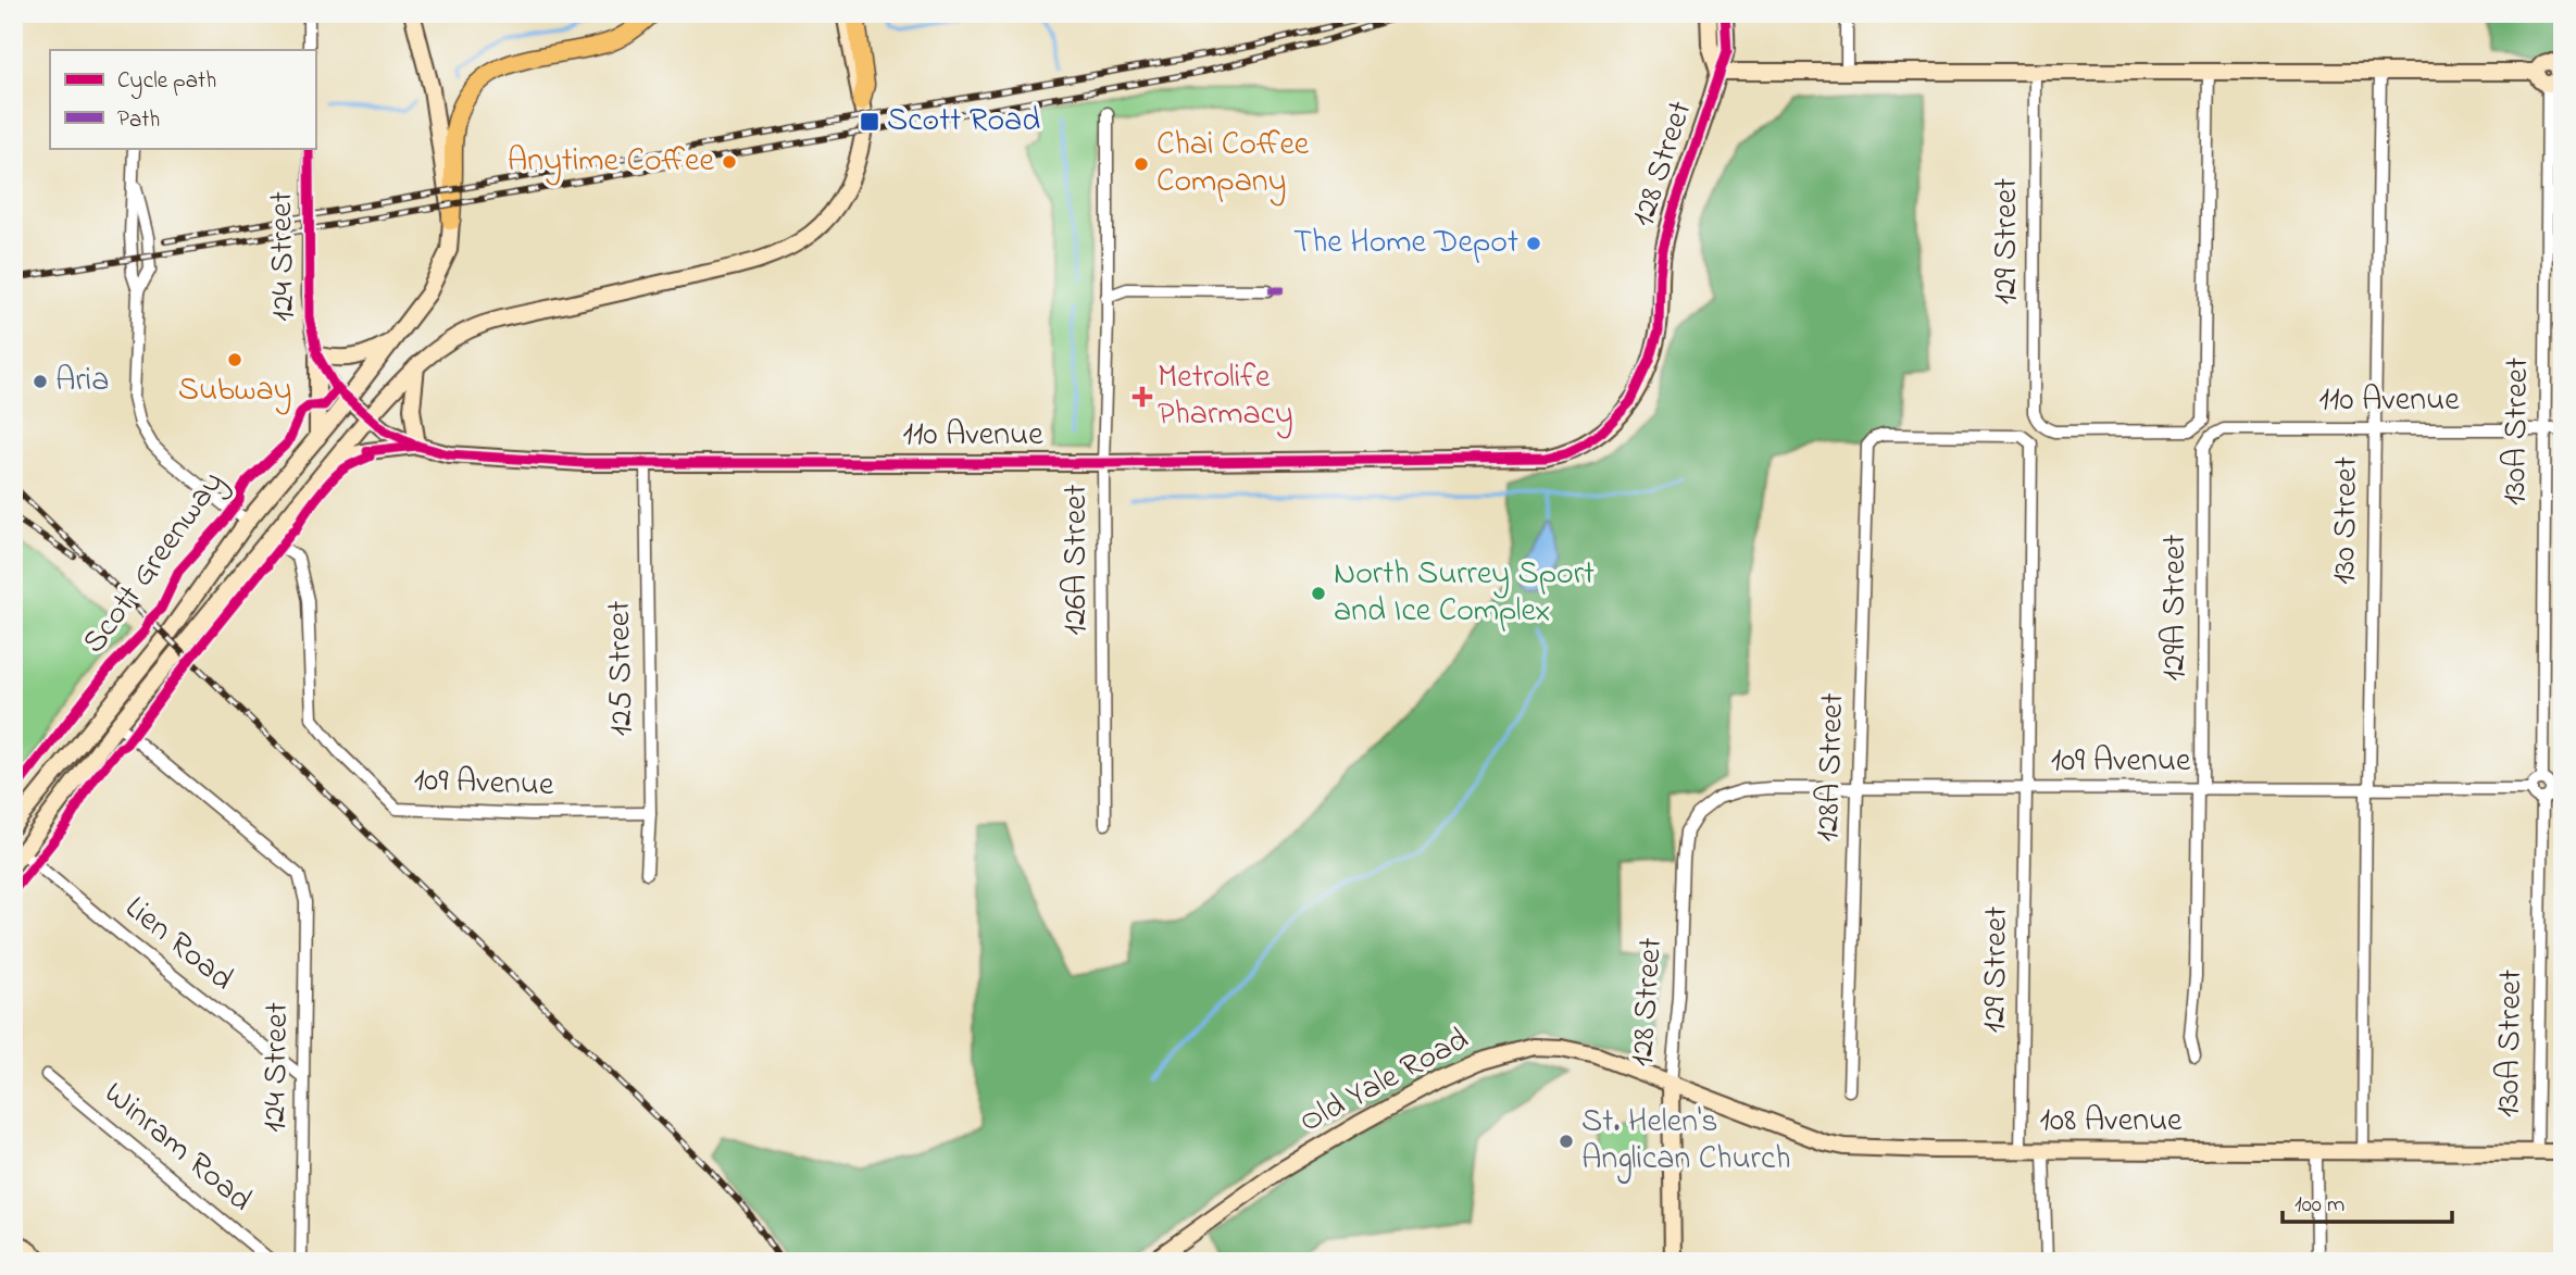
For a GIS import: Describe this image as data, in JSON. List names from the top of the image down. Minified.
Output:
{"streets":{"main road":["128 Street","110 Avenue","Old Yale Road","108 Avenue"],"street":["129 Street","124 Street","130A Street","130 Street","126A Street","129A Street","125 Street","109 Avenue","128A Street","Lien Road","Winram Road"],"cycle path":["Scott Greenway"]},"crossings":[["128 Street","110 Avenue"],["128 Street","109 Avenue"],["128 Street","Old Yale Road"],["128 Street","108 Avenue"],["129 Street","109 Avenue"],["129 Street","128A Street"],["129 Street","108 Avenue"],["124 Street","110 Avenue"],["124 Street","Lien Road"],["110 Avenue","130A Street"],["110 Avenue","130 Street"],["110 Avenue","126A Street"],["110 Avenue","129A Street"],["110 Avenue","125 Street"],["130A Street","108 Avenue"],["130 Street","109 Avenue"],["130 Street","108 Avenue"],["129A Street","109 Avenue"],["125 Street","109 Avenue"],["109 Avenue","128A Street"],["Old Yale Road","108 Avenue"]],"places":{"transit":["Scott Road"],"other":["Anytime Coffee","Chai Coffee Company","The Home Depot","Subway","Aria","North Surrey Sport and Ice Complex","St. Helen's Anglican Church"],"health":["Metrolife Pharmacy"]},"legend":["Cycle path","Path"],"scale_bar":"100 m"}
